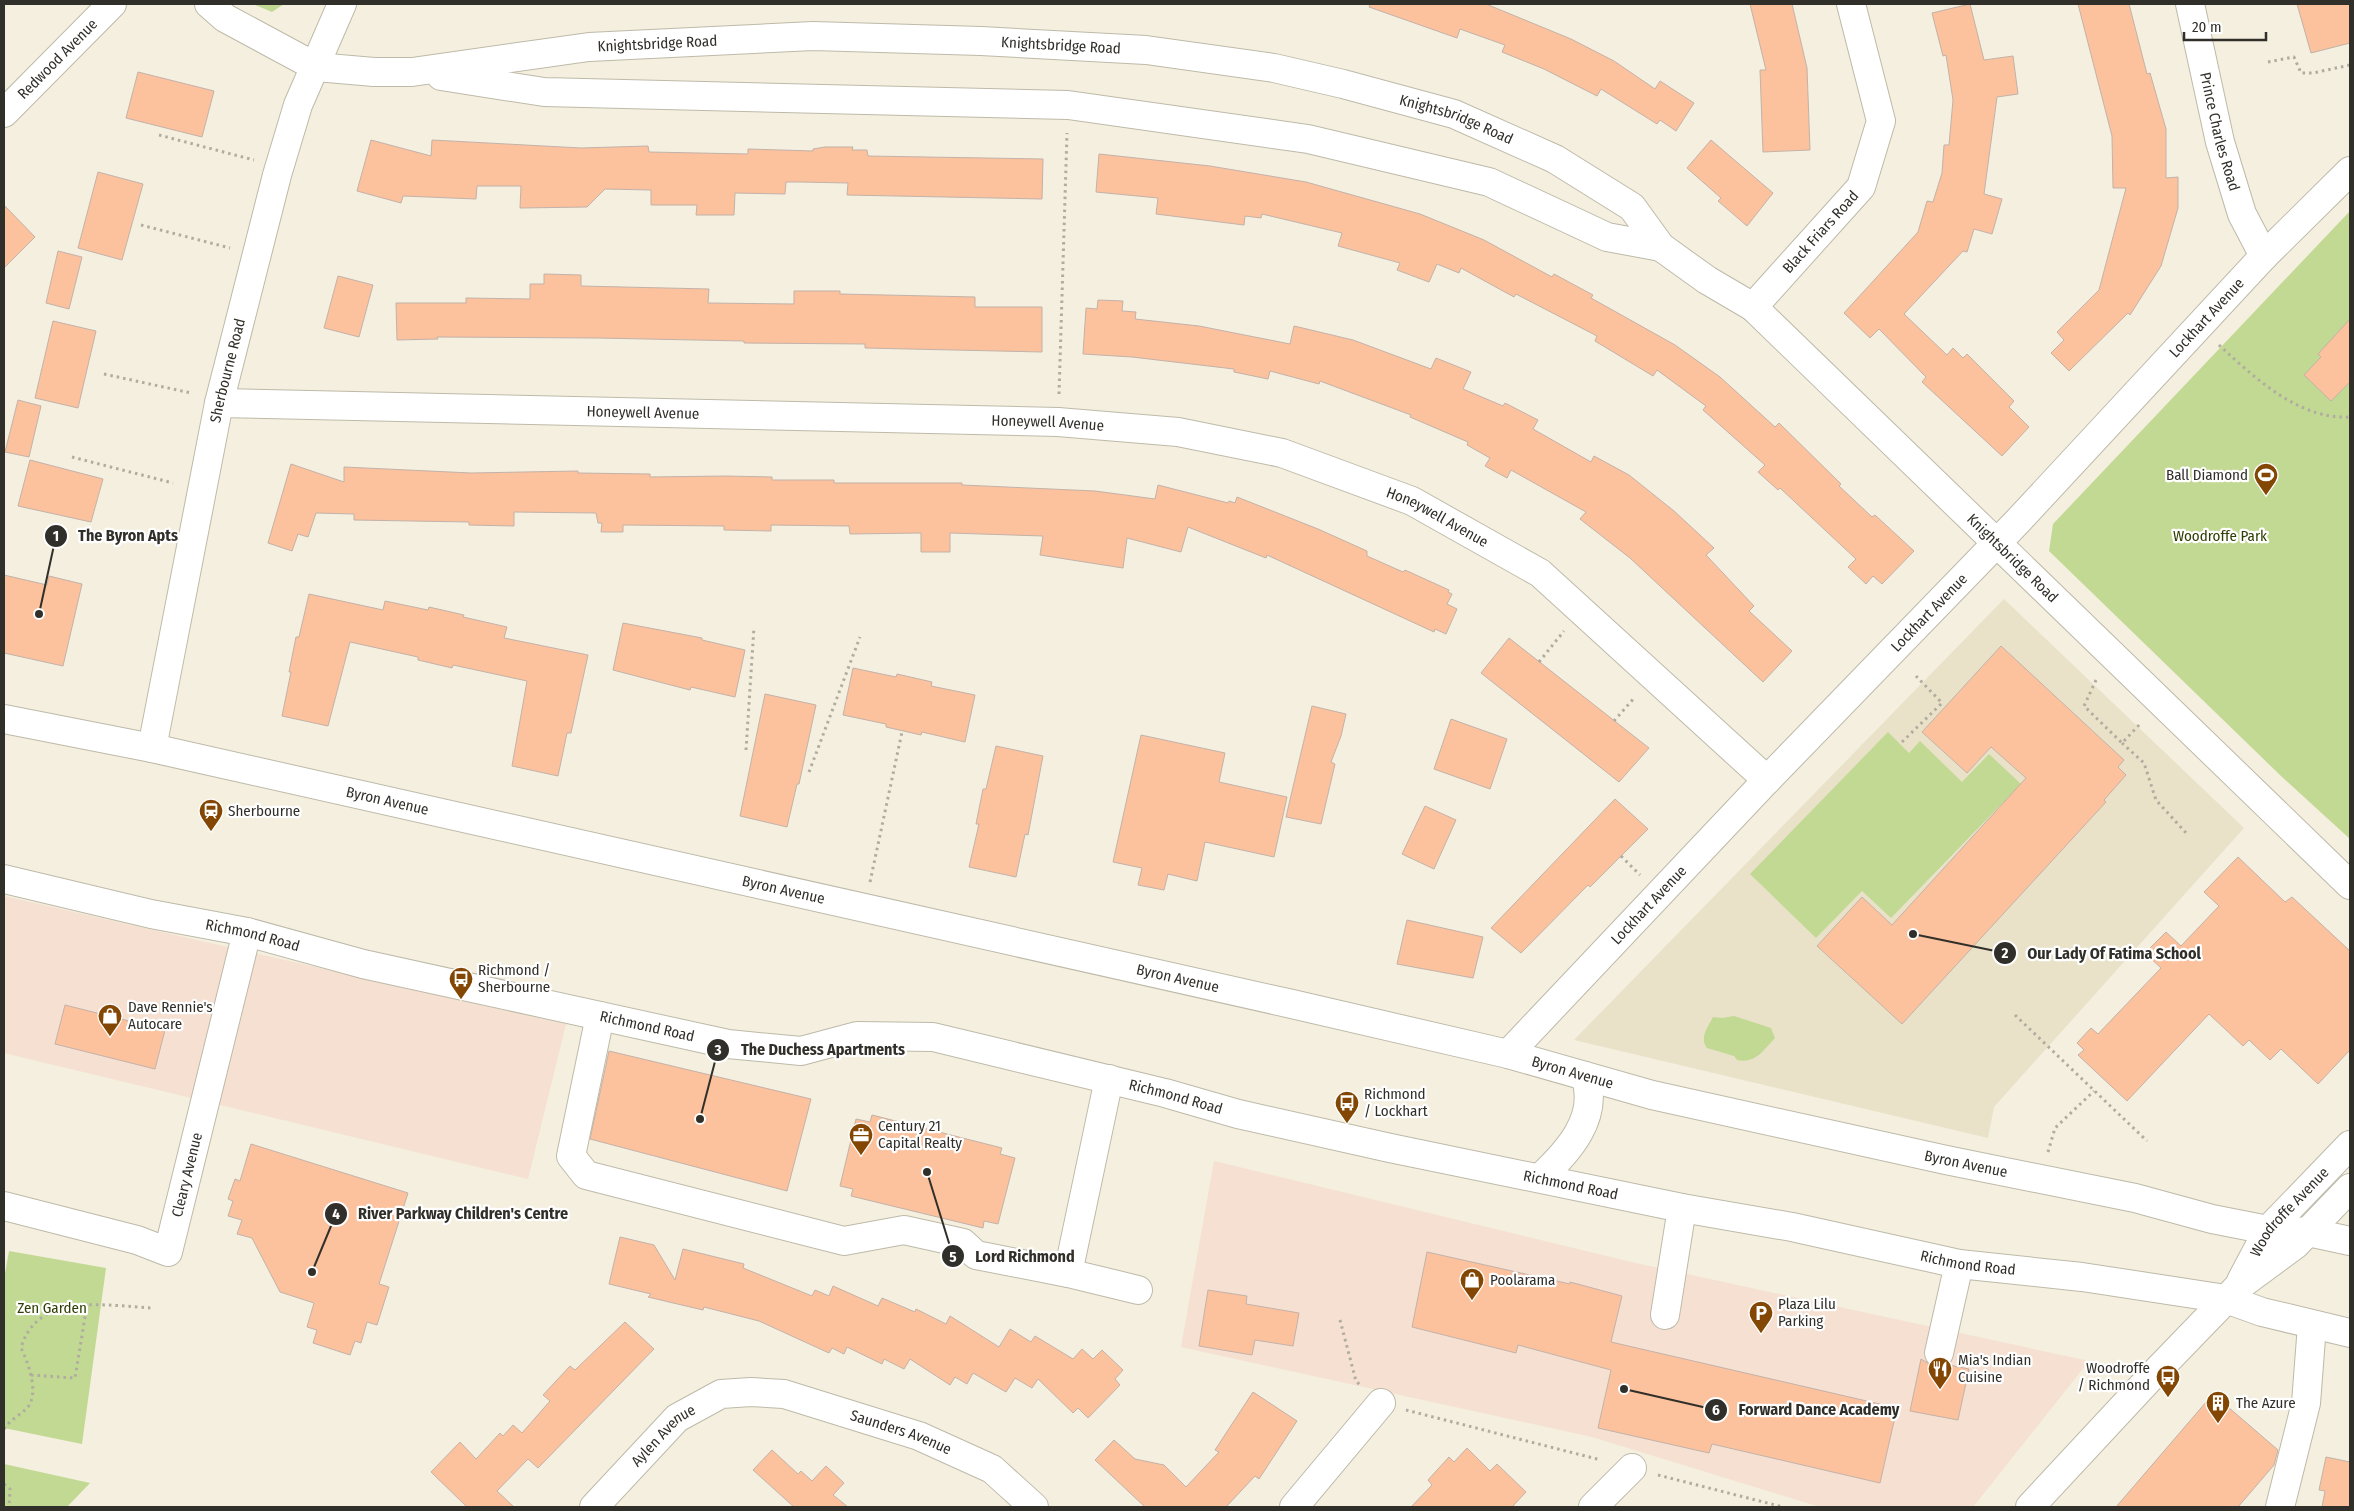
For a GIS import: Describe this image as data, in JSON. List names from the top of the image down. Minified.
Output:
{"streets":{"street":["Knightsbridge Road","Redwood Avenue","Prince Charles Road","Black Friars Road","Lockhart Avenue","Sherbourne Road","Honeywell Avenue","Byron Avenue","Richmond Road","Cleary Avenue","Woodroffe Avenue","Saunders Avenue","Aylen Avenue"]},"crossings":[["Knightsbridge Road","Black Friars Road"],["Knightsbridge Road","Lockhart Avenue"],["Knightsbridge Road","Sherbourne Road"],["Prince Charles Road","Lockhart Avenue"],["Lockhart Avenue","Honeywell Avenue"],["Lockhart Avenue","Byron Avenue"],["Sherbourne Road","Honeywell Avenue"],["Sherbourne Road","Byron Avenue"],["Byron Avenue","Woodroffe Avenue"],["Richmond Road","Cleary Avenue"],["Richmond Road","Woodroffe Avenue"],["Saunders Avenue","Aylen Avenue"]],"parks":["Woodroffe Park","Zen Garden"],"places":{"sports":["Ball Diamond"],"other":["The Byron Apts","Our Lady Of Fatima School","The Duchess Apartments","Lord Richmond","River Parkway Children's Centre","Forward Dance Academy"],"station":["Sherbourne"],"bus stop":["Richmond / Sherbourne","Richmond / Lockhart","Woodroffe / Richmond"],"shop":["Dave Rennie's Autocare","Poolarama"],"office":["Century 21 Capital Realty"],"parking":["Plaza Lilu Parking"],"restaurant":["Mia's Indian Cuisine"],"building":["The Azure"]},"scale_bar":"20 m"}
